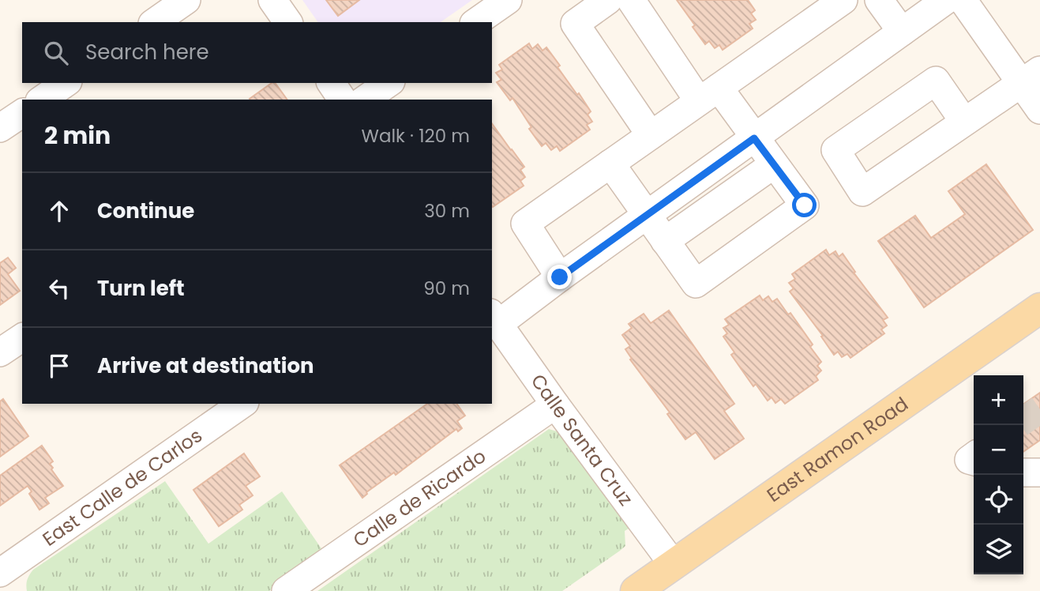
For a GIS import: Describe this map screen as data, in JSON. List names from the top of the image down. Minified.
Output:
{"streets":{"main road":["East Ramon Road"],"street":["Calle Santa Cruz","East Calle de Carlos","Calle de Ricardo"]},"crossings":[["Calle Santa Cruz","East Ramon Road"],["Calle Santa Cruz","Calle de Ricardo"]],"page":{"search":"Search here","heading":["2 min","Walk · 120 m"],"list":[["Continue","30 m"],["Turn left","90 m"],"Arrive at destination"],"map_buttons":["+","−"]}}
